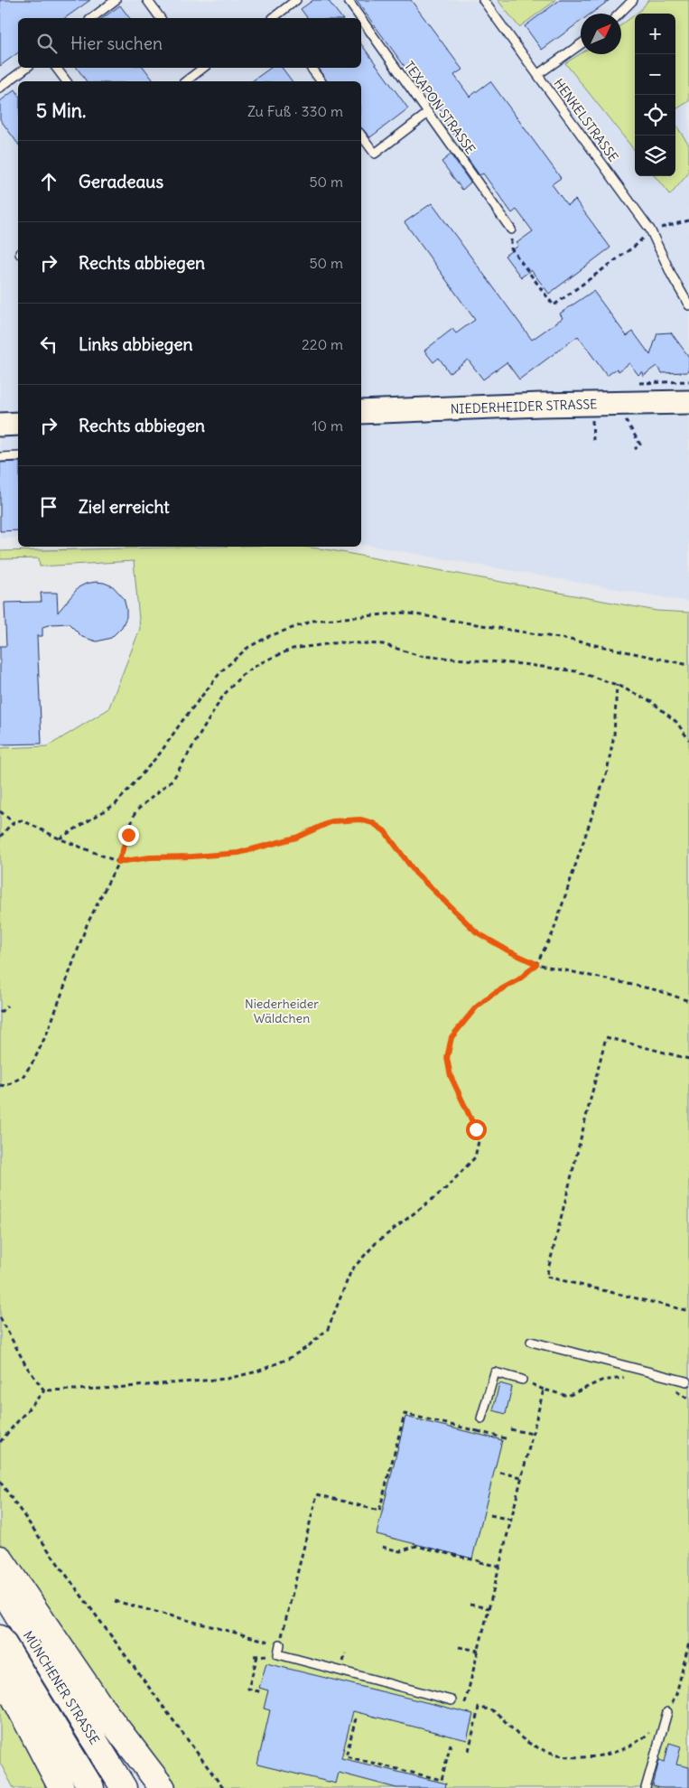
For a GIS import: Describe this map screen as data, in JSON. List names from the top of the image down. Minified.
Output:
{"streets":{"highway":["MÜNCHENER STRASSE"],"street":["NIEDERHEIDER STRASSE"],"lane":["TEXAPON STRASSE","HENKELSTRASSE"]},"parks":["Niederheider Wäldchen"],"north":"top right","page":{"map_buttons":["+","−"],"search":"Hier suchen","heading":["5 Min.","Zu Fuß · 330 m"],"list":[["Geradeaus","50 m"],["Rechts abbiegen","50 m"],["Links abbiegen","220 m"],["Rechts abbiegen","10 m"],"Ziel erreicht"]}}
